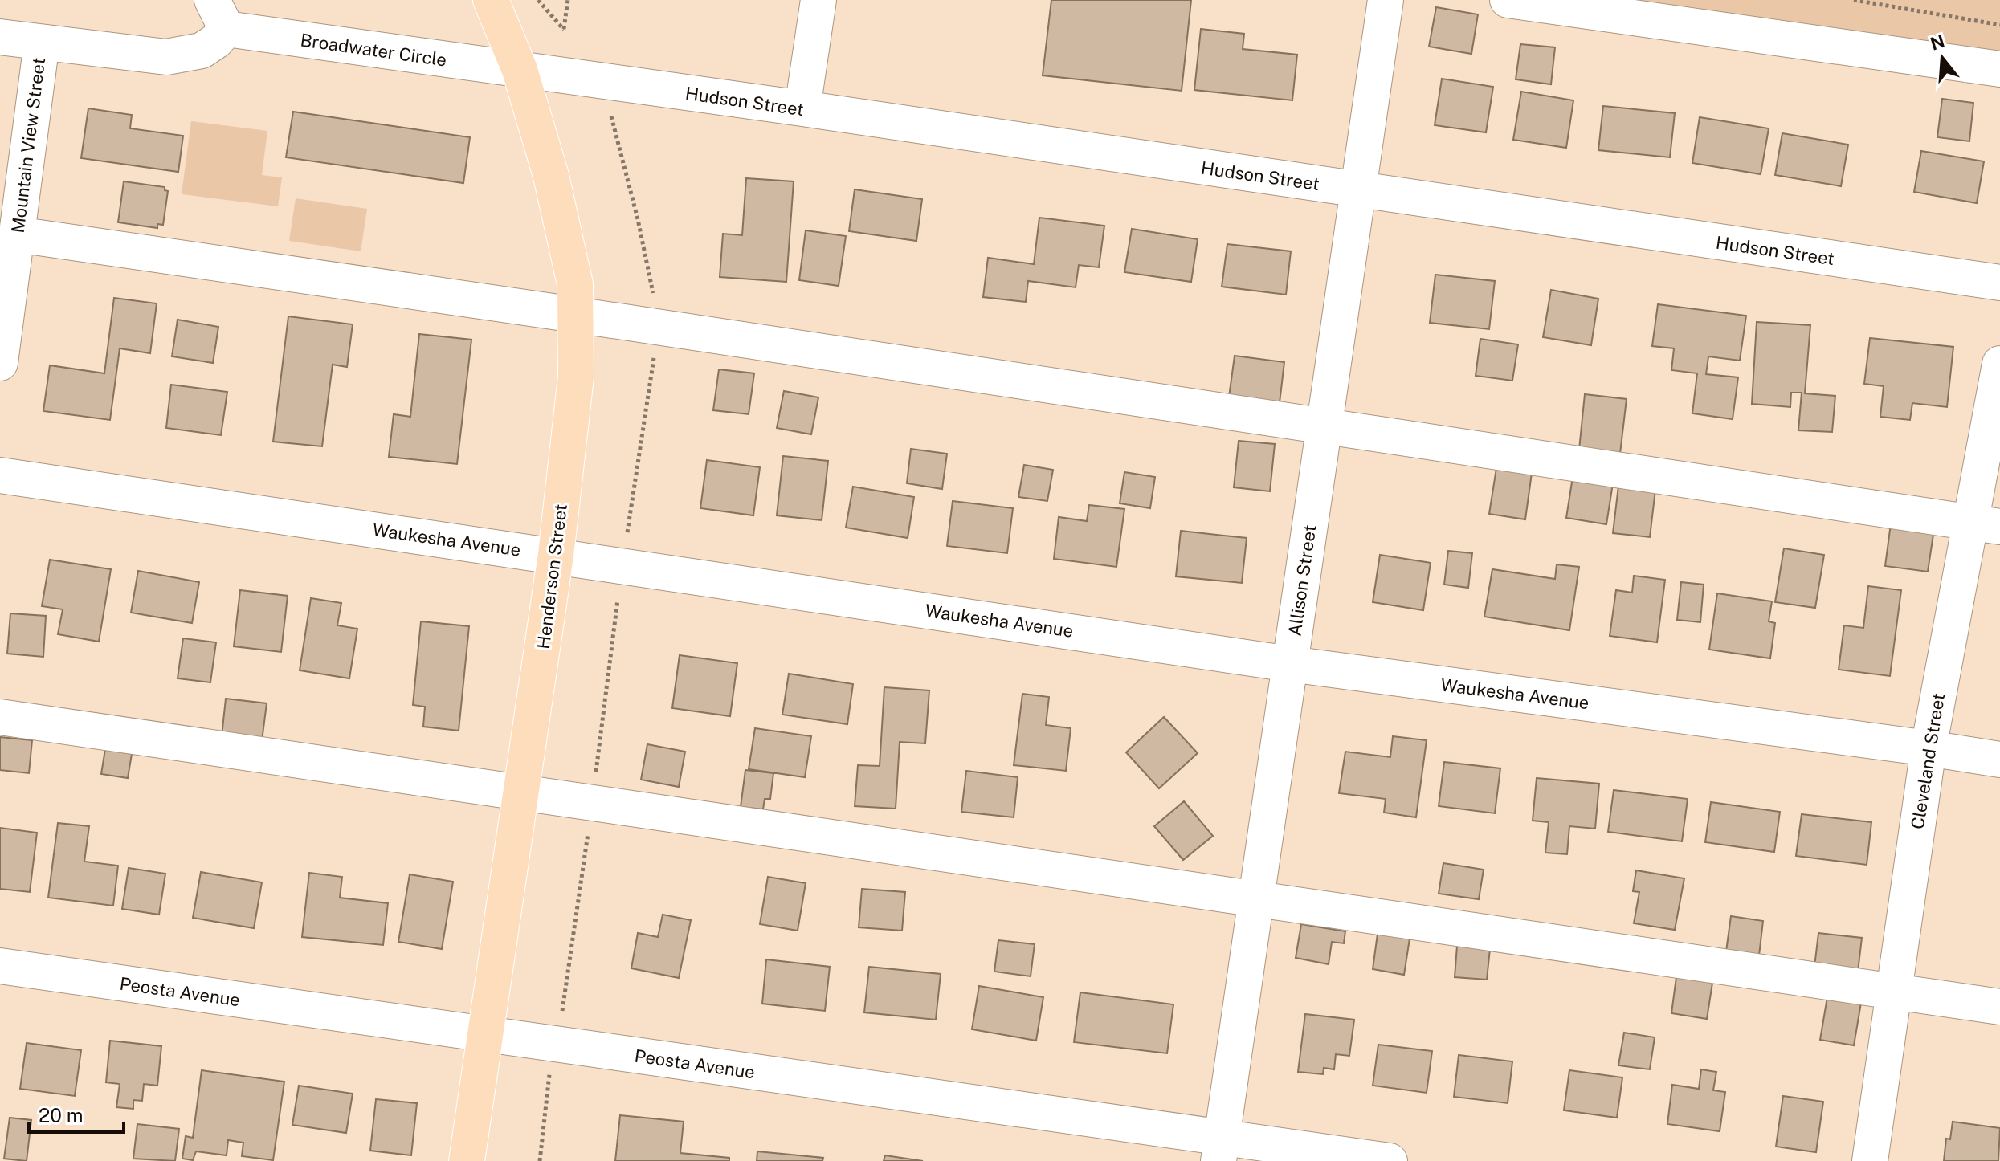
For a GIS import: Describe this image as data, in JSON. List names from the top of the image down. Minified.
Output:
{"streets":{"main road":["Henderson Street"],"street":["Broadwater Circle","Hudson Street","Mountain View Street","Waukesha Avenue","Allison Street","Cleveland Street","Peosta Avenue"]},"crossings":[["Broadwater Circle","Hudson Street"],["Broadwater Circle","Mountain View Street"],["Broadwater Circle","Henderson Street"],["Hudson Street","Henderson Street"],["Hudson Street","Allison Street"],["Waukesha Avenue","Henderson Street"],["Waukesha Avenue","Allison Street"],["Waukesha Avenue","Cleveland Street"],["Henderson Street","Peosta Avenue"],["Allison Street","Peosta Avenue"]],"scale_bar":"20 m","north":"top"}
